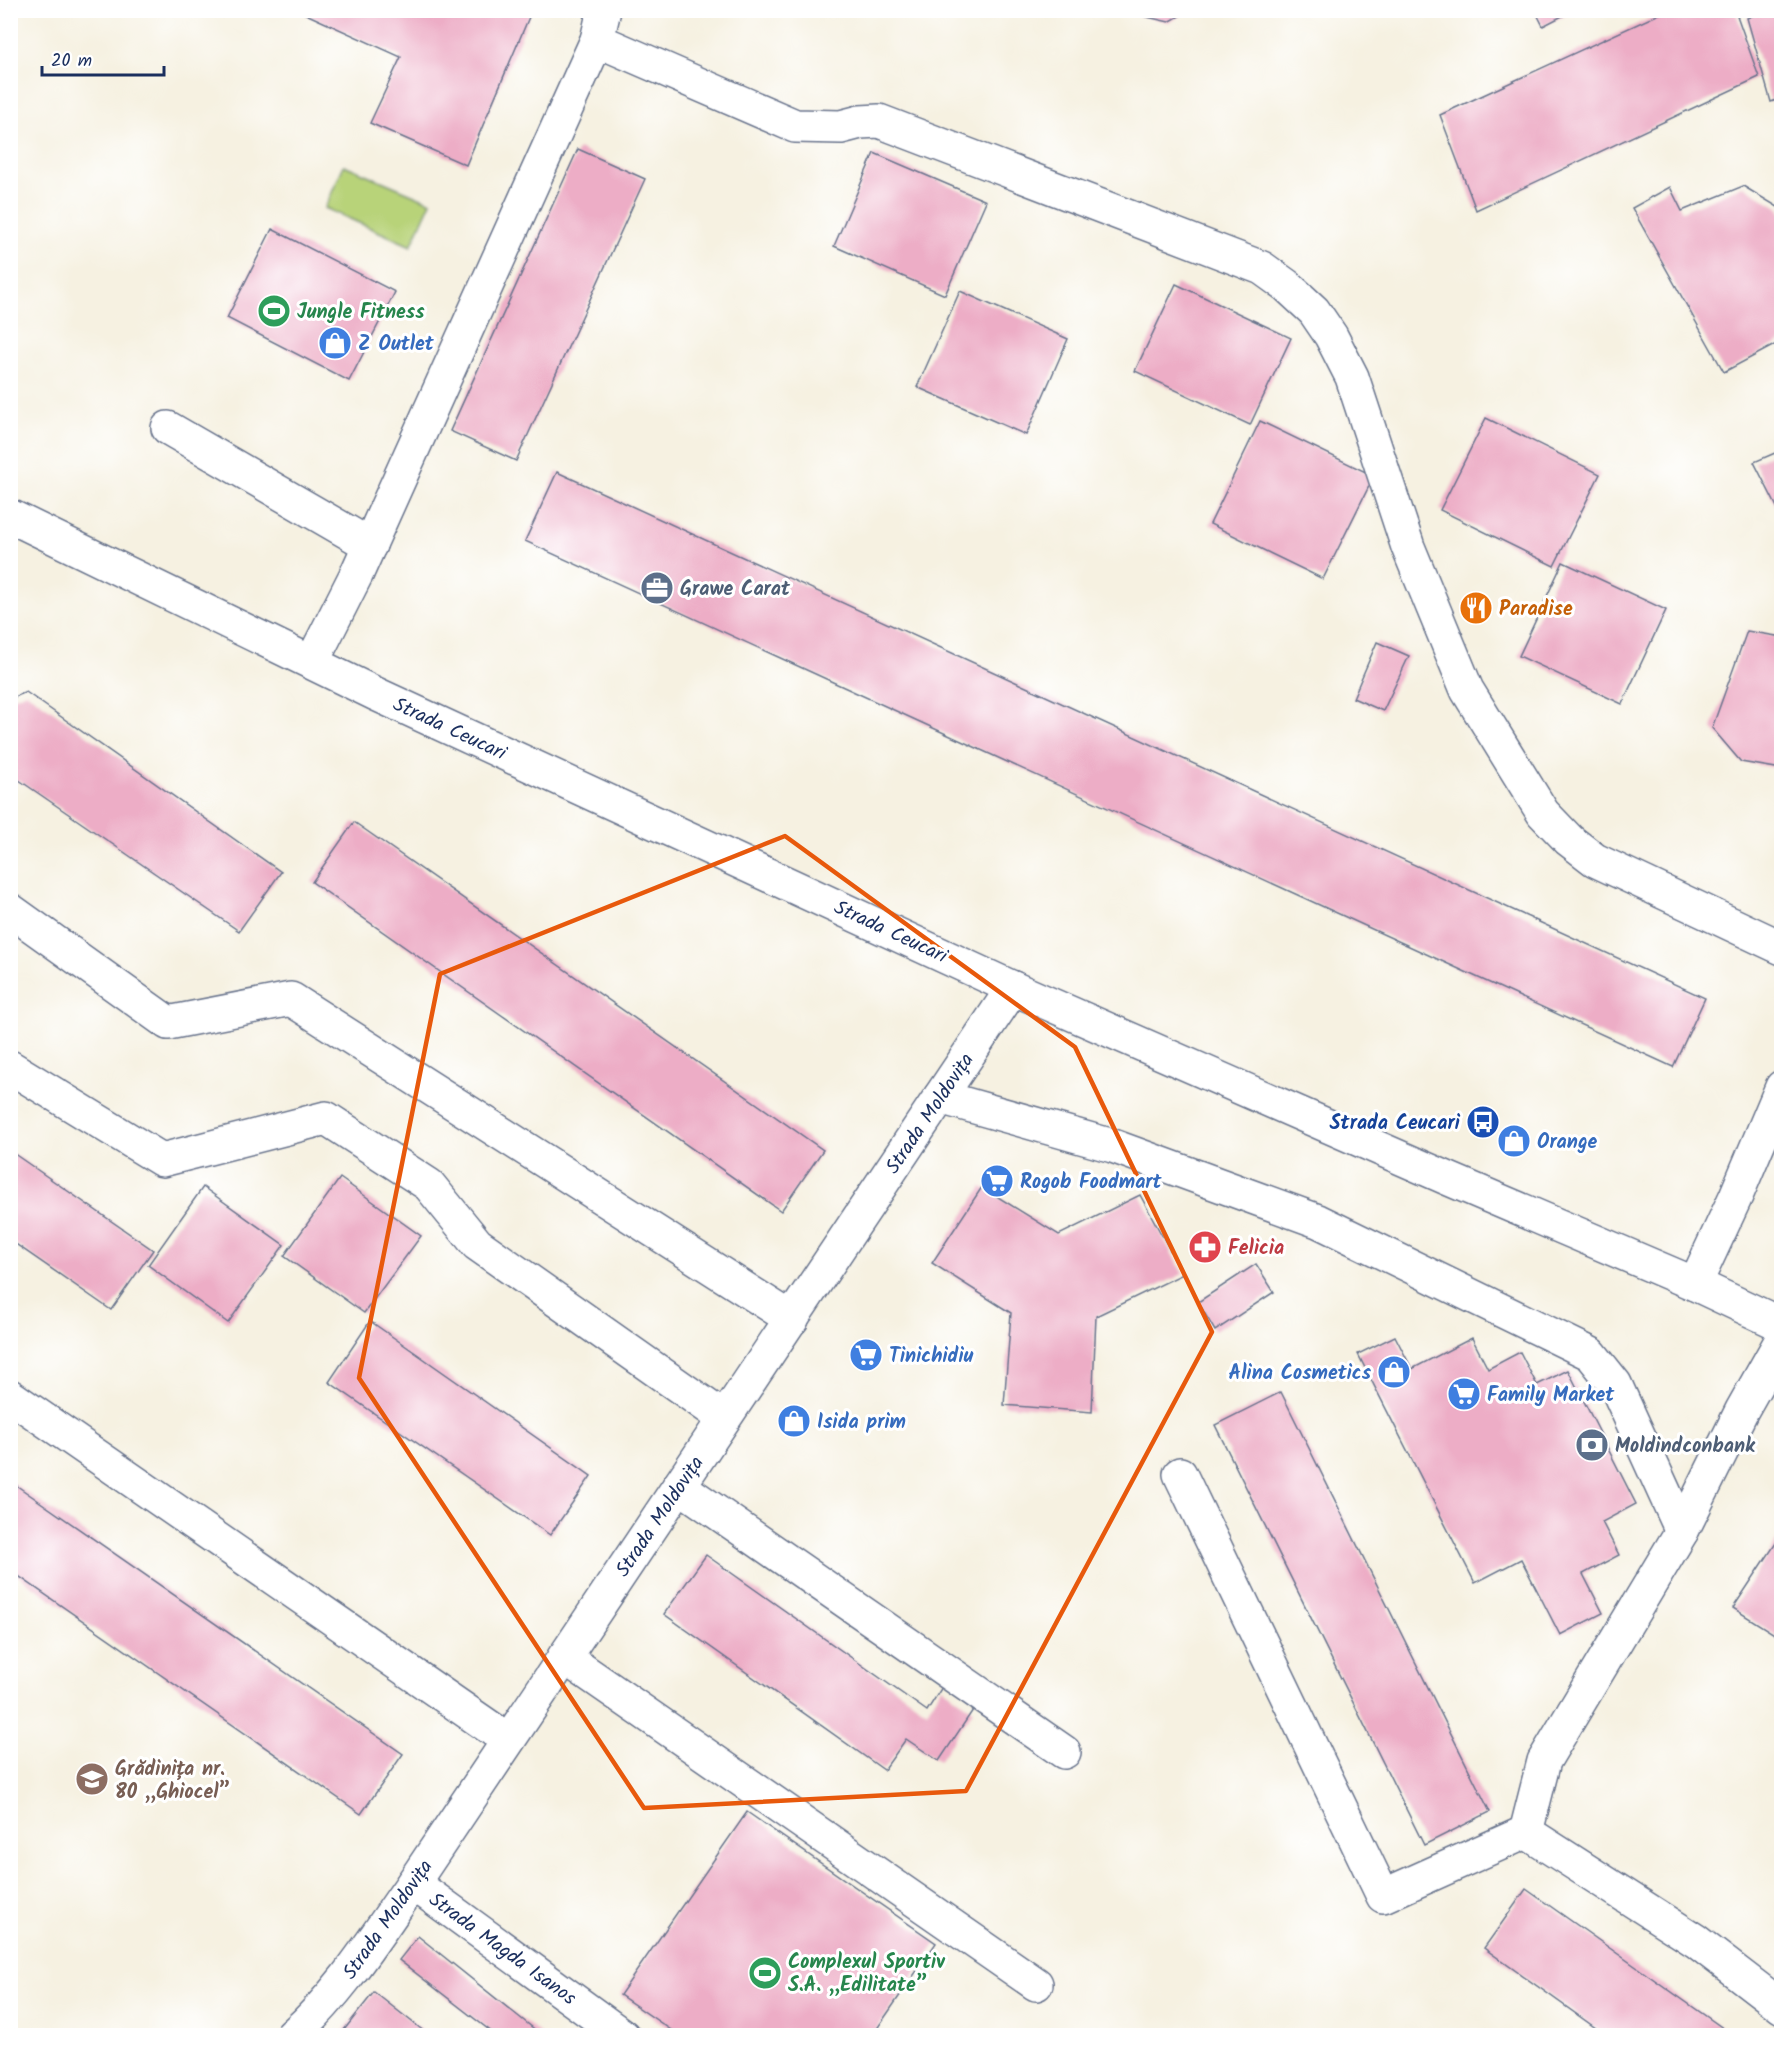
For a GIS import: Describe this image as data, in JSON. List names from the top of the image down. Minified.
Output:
{"streets":{"street":["Strada Ceucari","Strada Moldovița","Strada Magda Isanos"]},"crossings":[["Strada Ceucari","Strada Moldovița"],["Strada Moldovița","Strada Magda Isanos"]],"places":{"sports":["Jungle Fitness","Complexul Sportiv S.A. „Edilitate”"],"shop":["Z Outlet","Orange","Alina Cosmetics","Isida prim"],"office":["Grawe Carat"],"restaurant":["Paradise"],"bus stop":["Strada Ceucari"],"supermarket":["Rogob Foodmart","Tinichidiu","Family Market"],"pharmacy":["Felicia"],"bank":["Moldindconbank"],"school or university":["Grădinița nr. 80 „Ghiocel”"]},"scale_bar":"20 m"}
